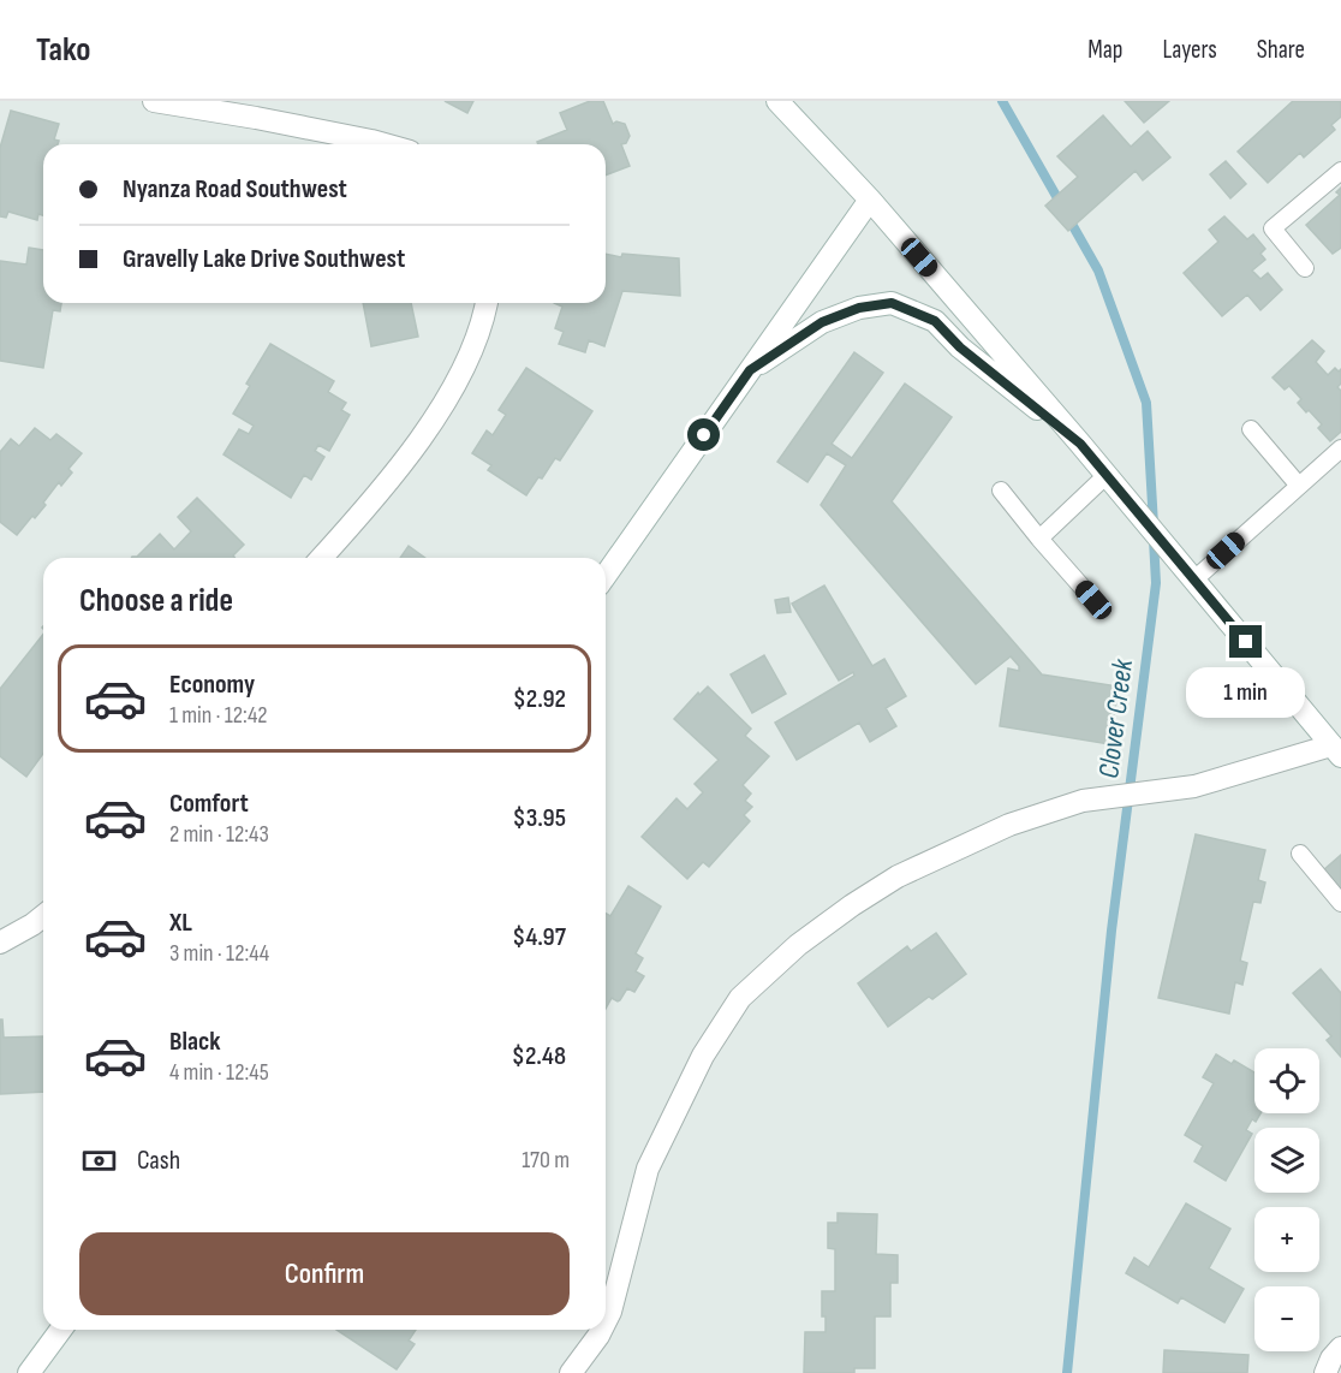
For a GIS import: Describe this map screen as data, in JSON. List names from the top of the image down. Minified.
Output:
{"water":["Clover Creek"],"page":{"header":"Tako","nav":["Map","Layers","Share"],"banner":["Nyanza Road Southwest","Gravelly Lake Drive Southwest"],"heading":"Choose a ride","list":[{"name":"Economy","note":"1 min · 12:42","value":"$2.92"},{"name":"Comfort","note":"2 min · 12:43","value":"$3.95"},{"name":"XL","note":"3 min · 12:44","value":"$4.97"},{"name":"Black","note":"4 min · 12:45","value":"$2.48"}],"bubble":"1 min","map_buttons":["+","−"],"pay":["Cash","170 m"],"buttons":"Confirm"}}
